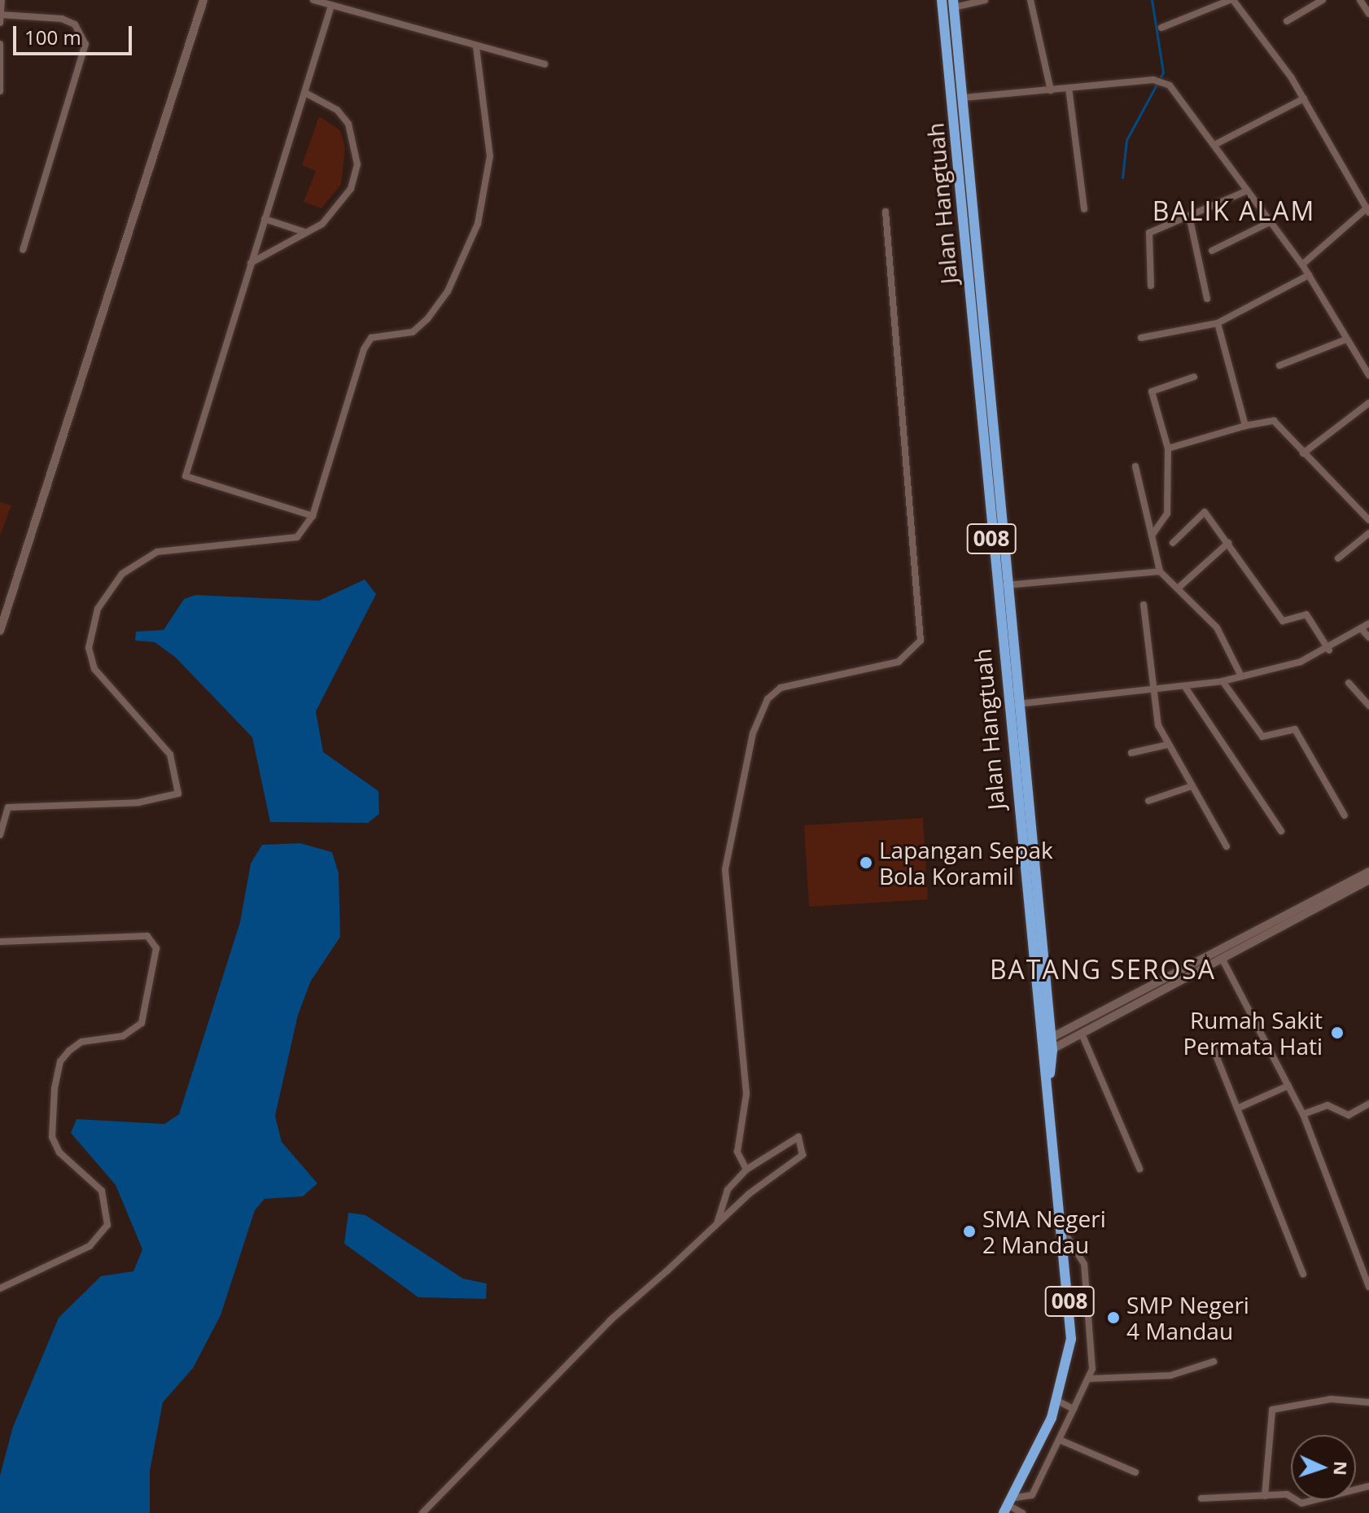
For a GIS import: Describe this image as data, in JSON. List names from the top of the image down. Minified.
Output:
{"streets":{"highway":["Jalan Hangtuah","008"]},"crossings":[["Jalan Hangtuah","008"]],"districts":["BALIK ALAM","BATANG SEROSA"],"places":["Lapangan Sepak Bola Koramil","Rumah Sakit Permata Hati","SMA Negeri 2 Mandau","SMP Negeri 4 Mandau"],"scale_bar":"100 m","north":"right"}
